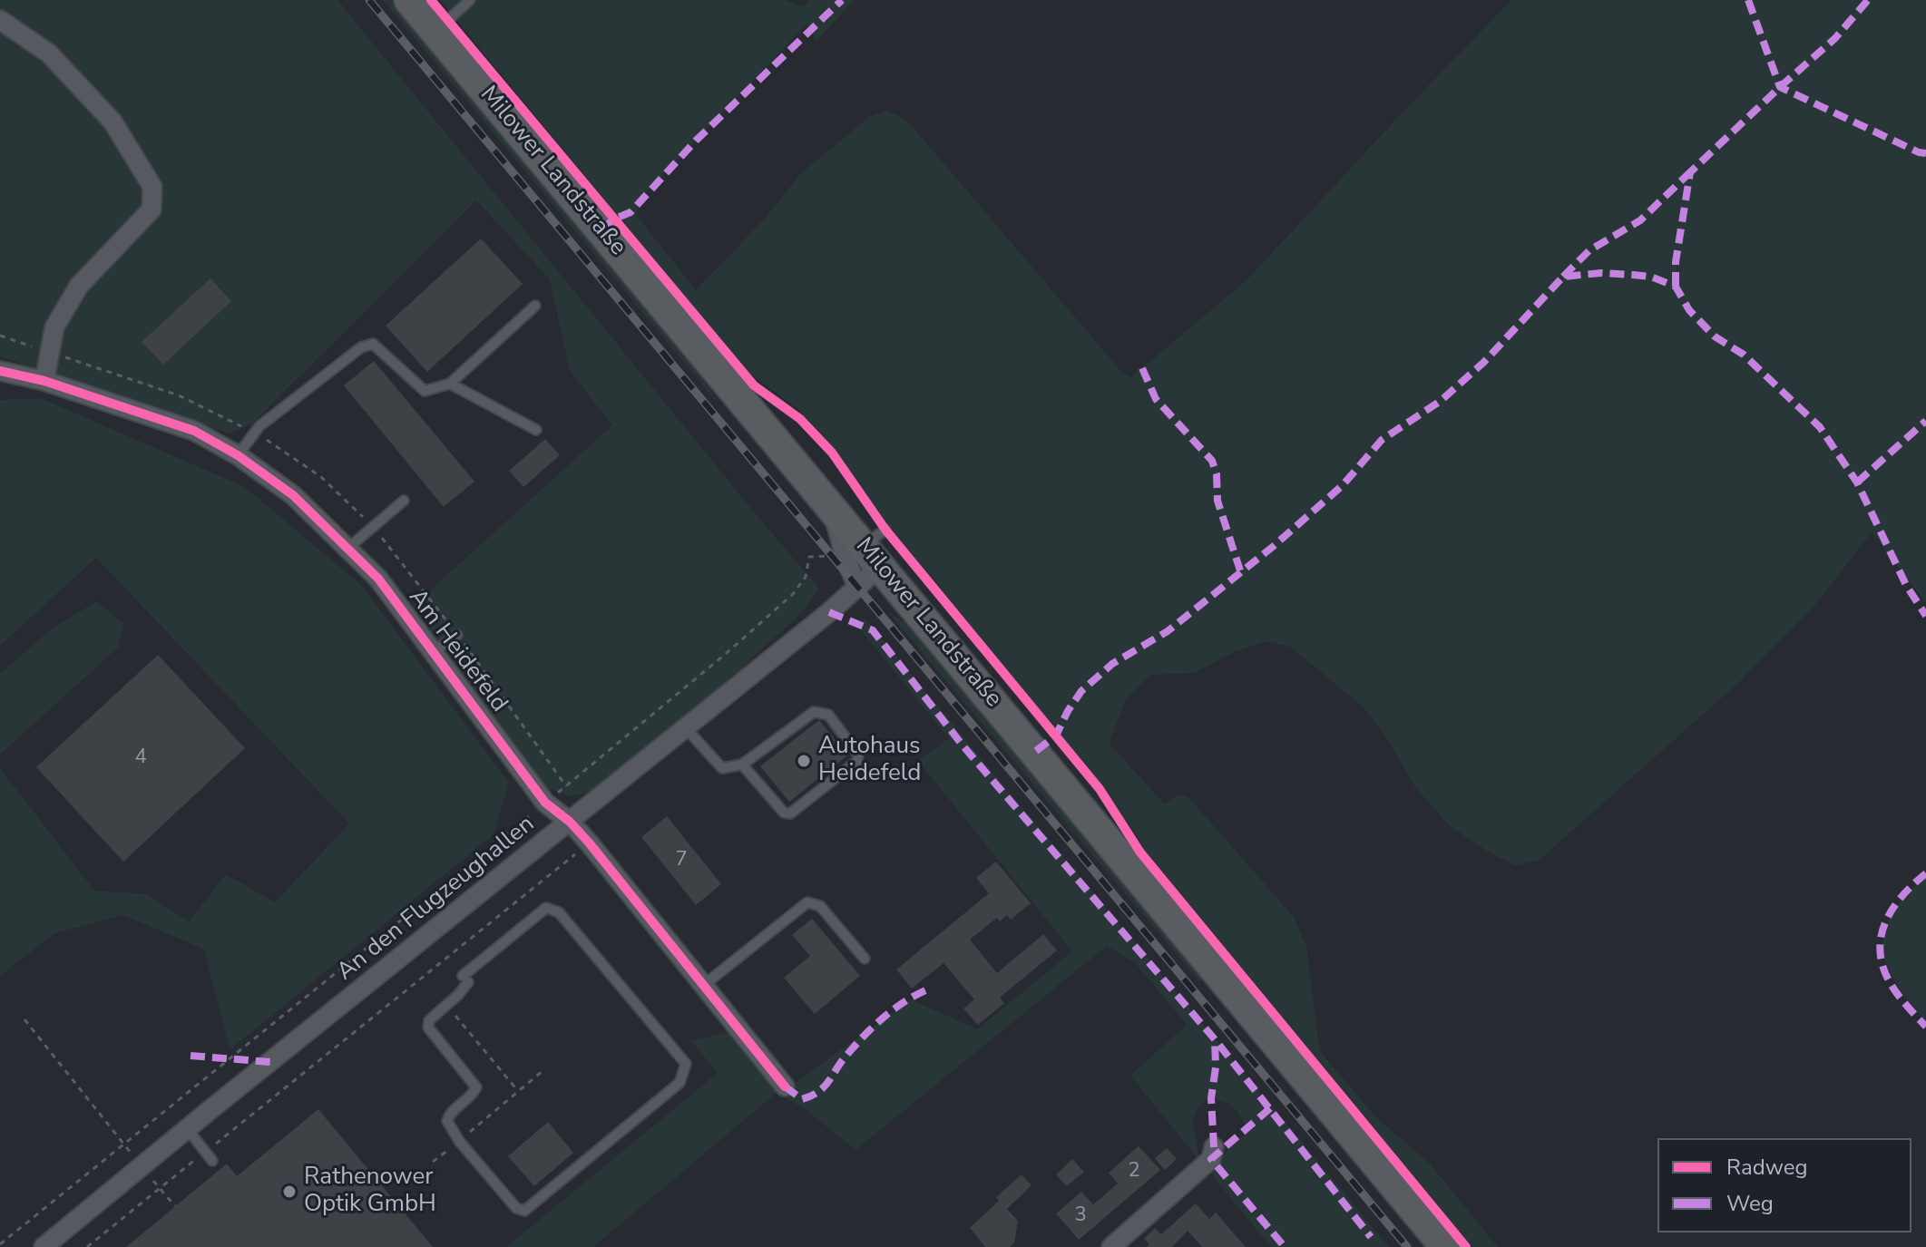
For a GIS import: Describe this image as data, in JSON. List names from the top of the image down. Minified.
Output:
{"streets":{"main road":["Milower Landstraße"],"street":["Am Heidefeld","An den Flugzeughallen"]},"crossings":[["Milower Landstraße","An den Flugzeughallen"],["Am Heidefeld","An den Flugzeughallen"]],"places":["Autohaus Heidefeld","Rathenower Optik GmbH"],"house_numbers":["4","7","2","3"],"legend":["Radweg","Weg"]}
